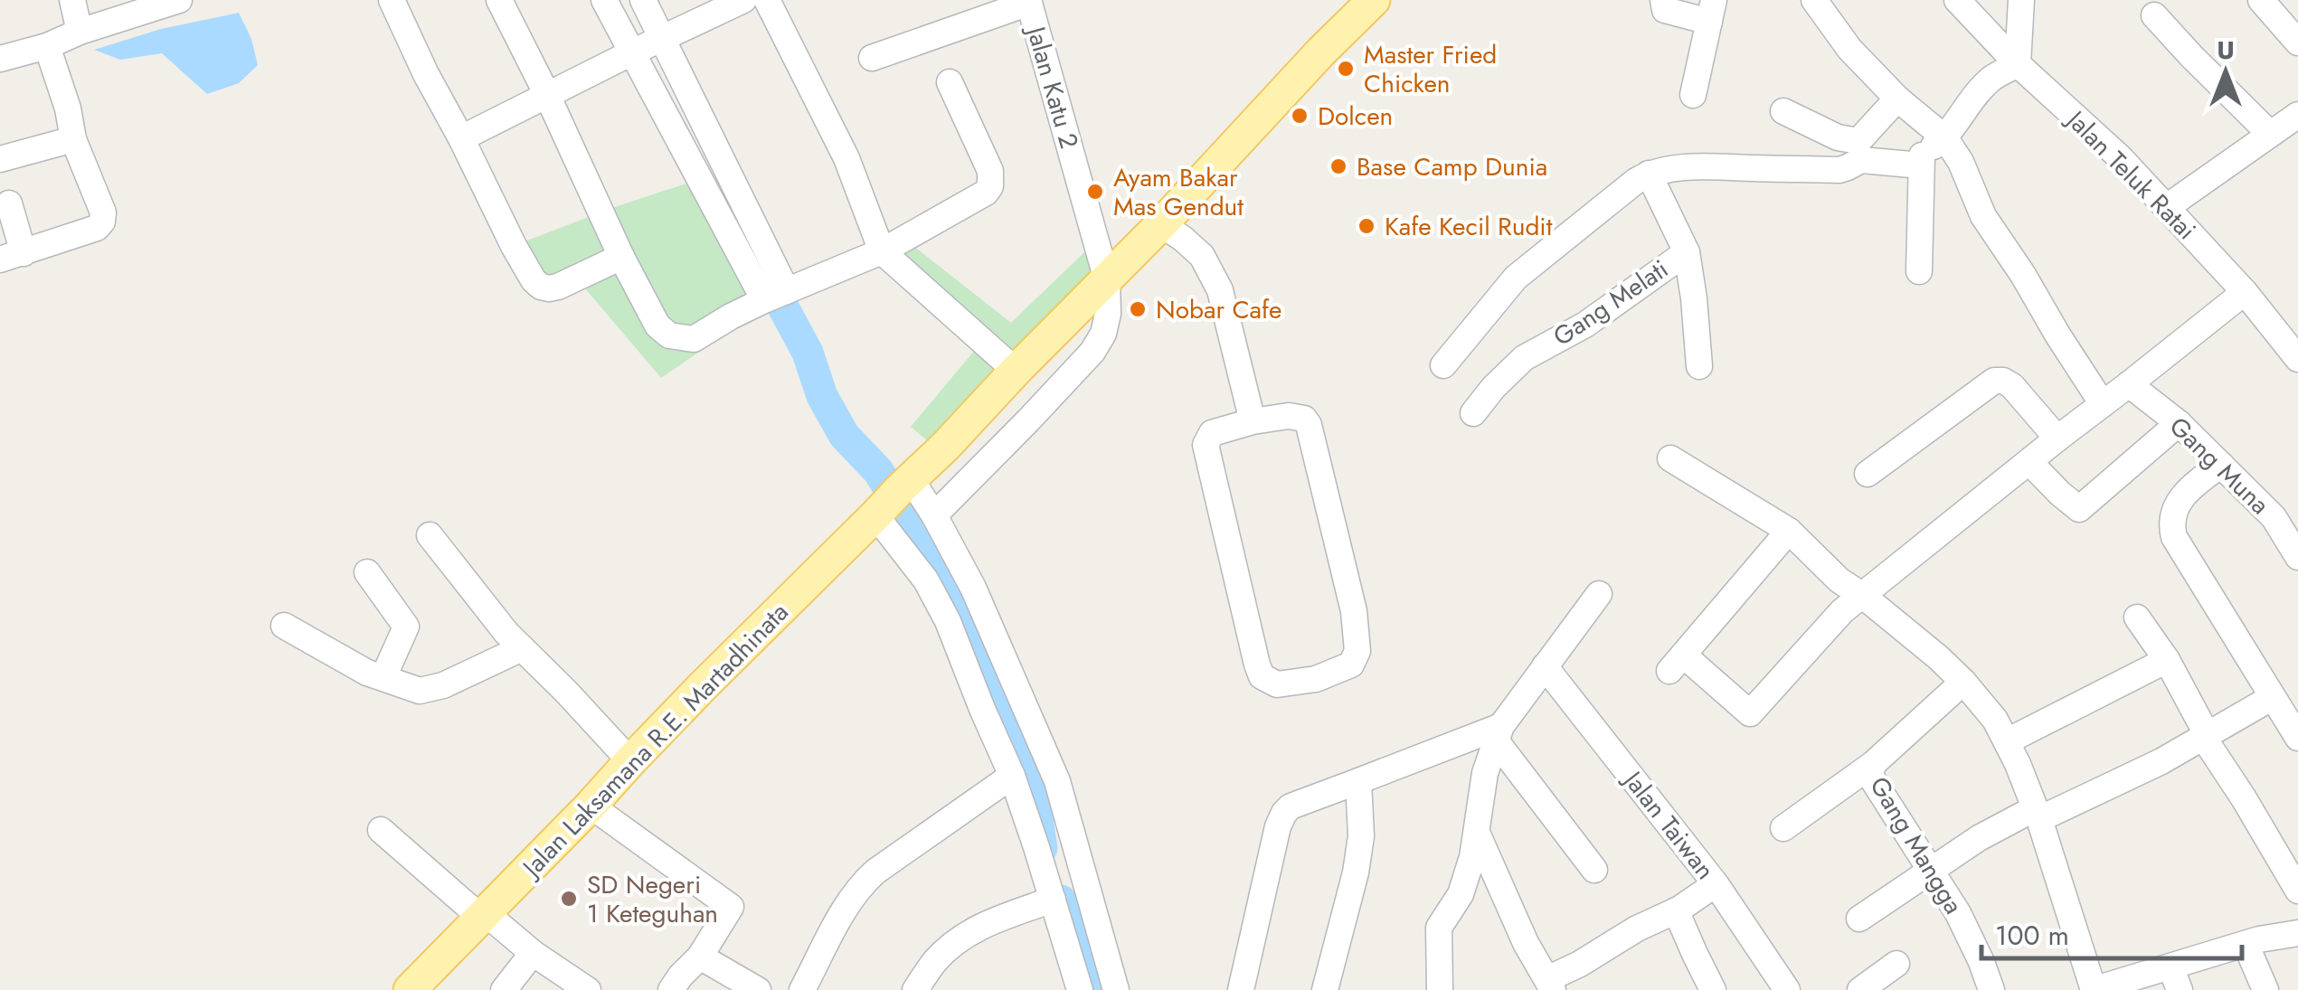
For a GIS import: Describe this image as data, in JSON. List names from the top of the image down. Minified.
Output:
{"streets":{"main road":["Jalan Laksamana R.E. Martadhinata"],"street":["Jalan Katu 2","Jalan Teluk Ratai","Gang Melati","Gang Muna","Jalan Taiwan","Gang Mangga"]},"crossings":[["Jalan Katu 2","Jalan Laksamana R.E. Martadhinata"]],"places":["Master Fried Chicken","Dolcen","Base Camp Dunia","Ayam Bakar Mas Gendut","Kafe Kecil Rudit","Nobar Cafe","SD Negeri 1 Keteguhan"],"scale_bar":"100 m","north":"top"}
